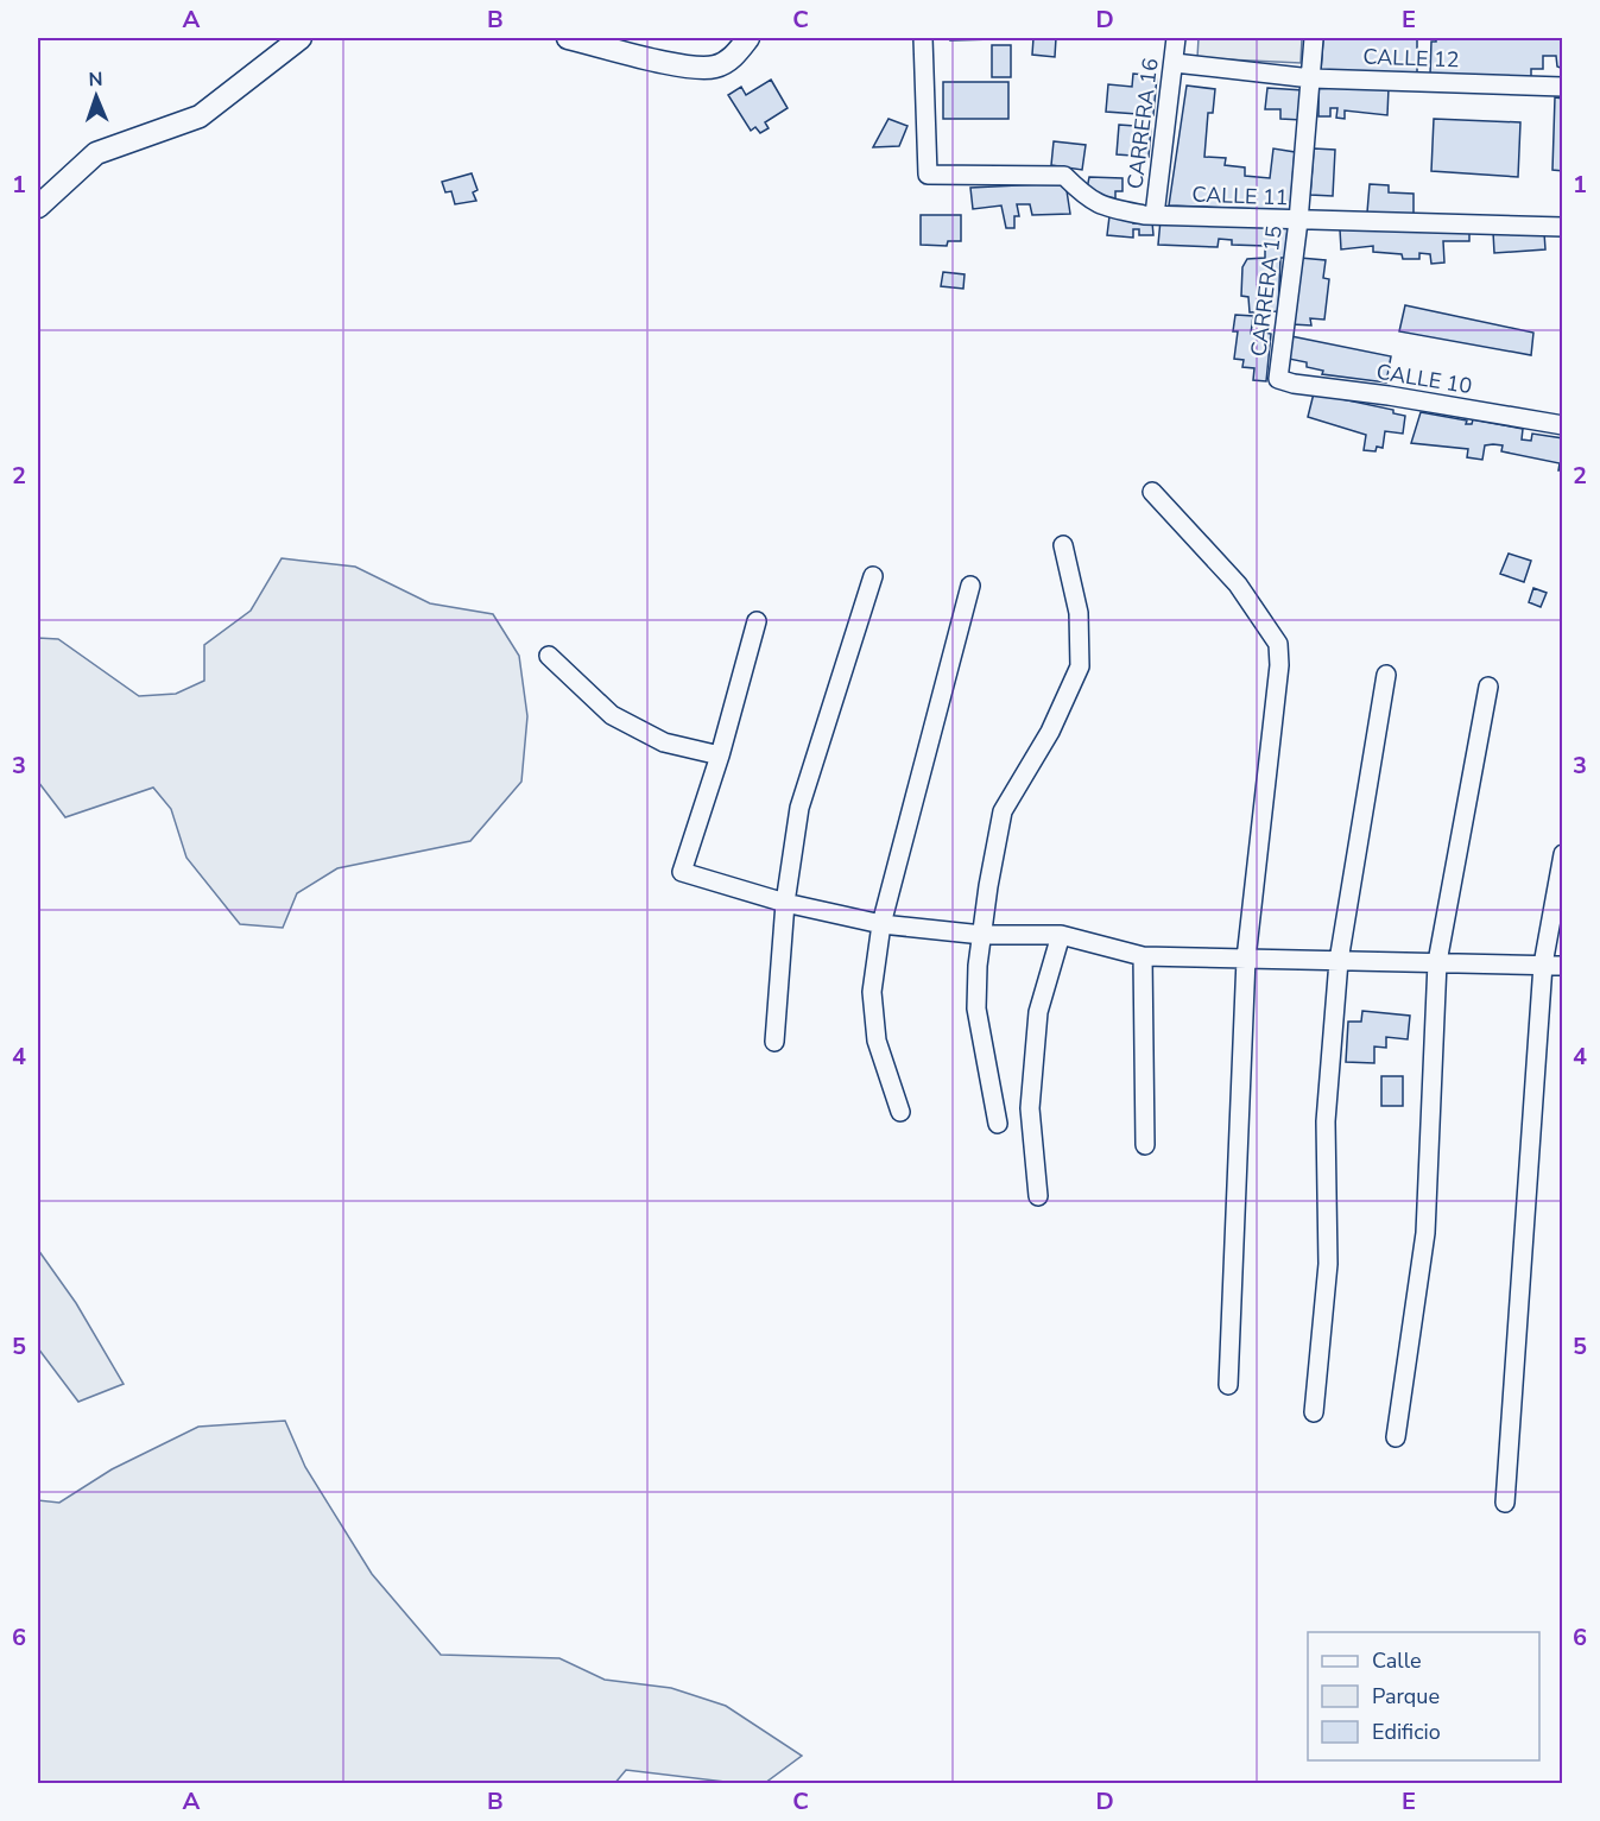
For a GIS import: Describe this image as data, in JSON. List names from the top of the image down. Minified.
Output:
{"streets":{"street":["CALLE 12","CARRERA 16","CALLE 11","CARRERA 15","CALLE 10"]},"crossings":[["CALLE 12","CARRERA 16"],["CALLE 12","CARRERA 15"],["CARRERA 16","CALLE 11"],["CALLE 11","CARRERA 15"],["CARRERA 15","CALLE 10"]],"legend":["Calle","Parque","Edificio"],"north":"top","grid":{"columns":["A","B","C","D","E"],"rows":["1","2","3","4","5","6"]}}
